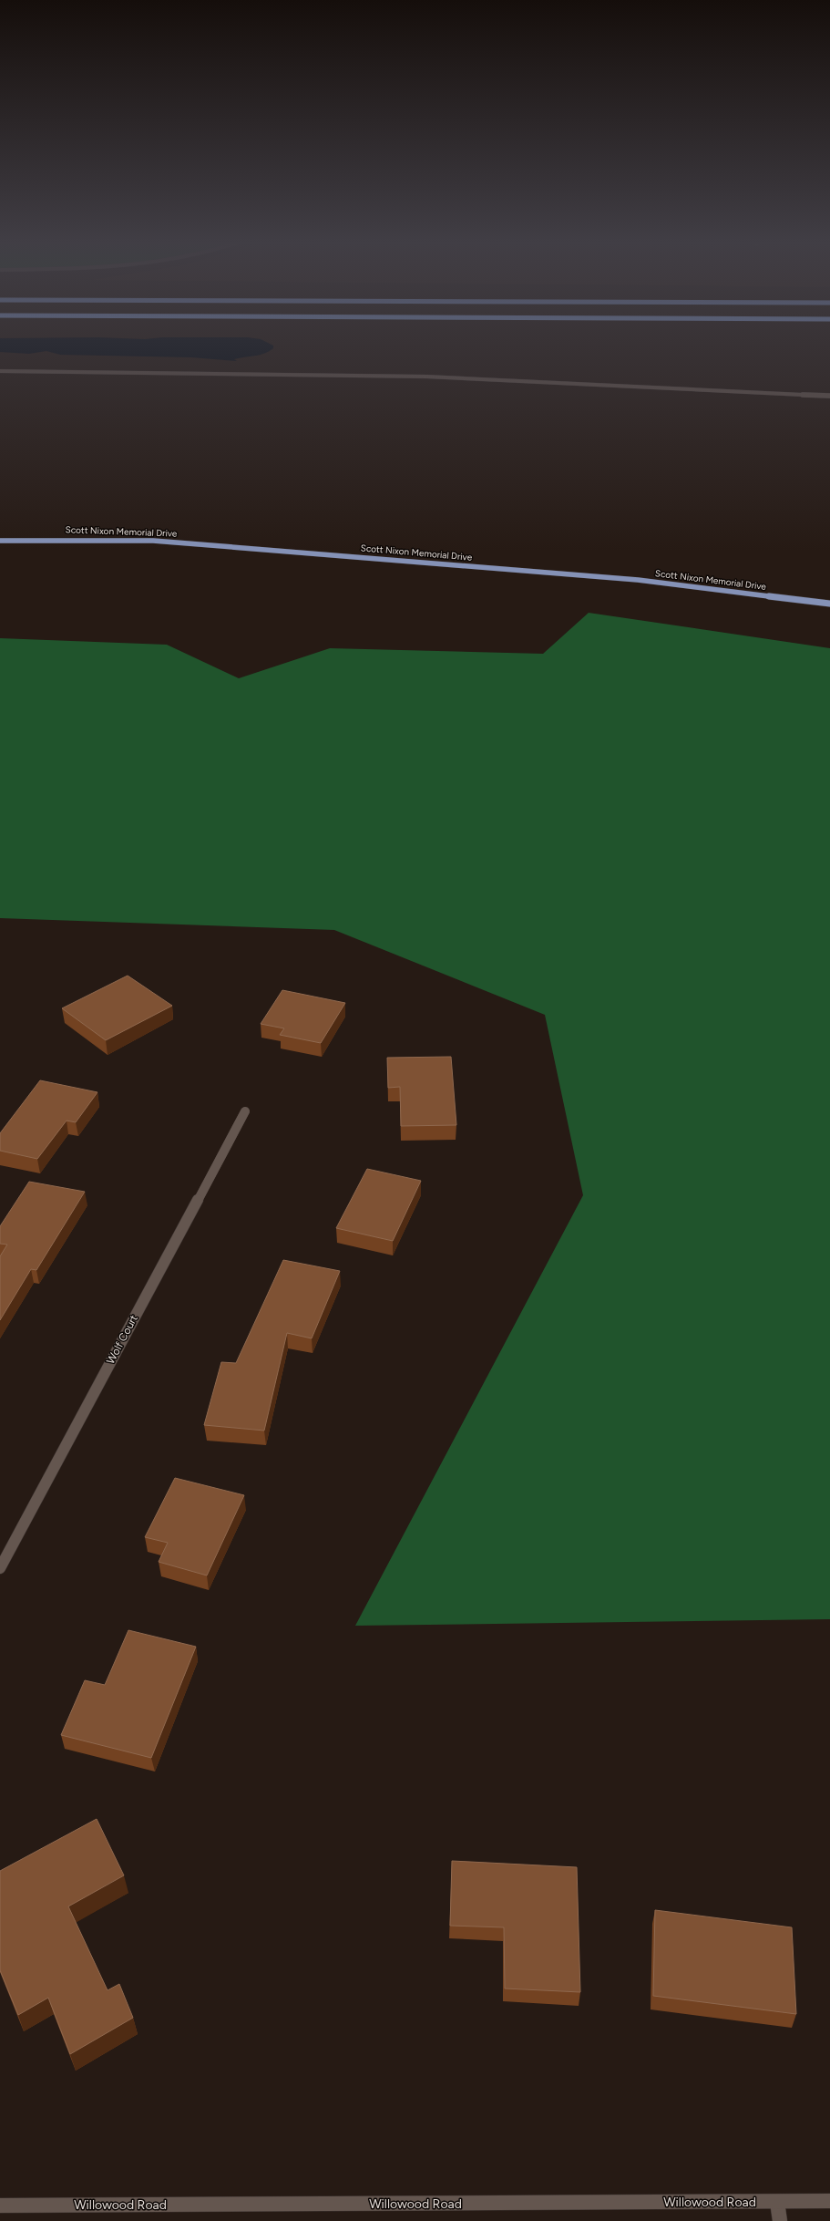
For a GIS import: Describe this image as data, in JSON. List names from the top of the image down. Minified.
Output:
{"streets":{"main road":["Scott Nixon Memorial Drive"],"street":["Wolf Court","Willowood Road"]}}
